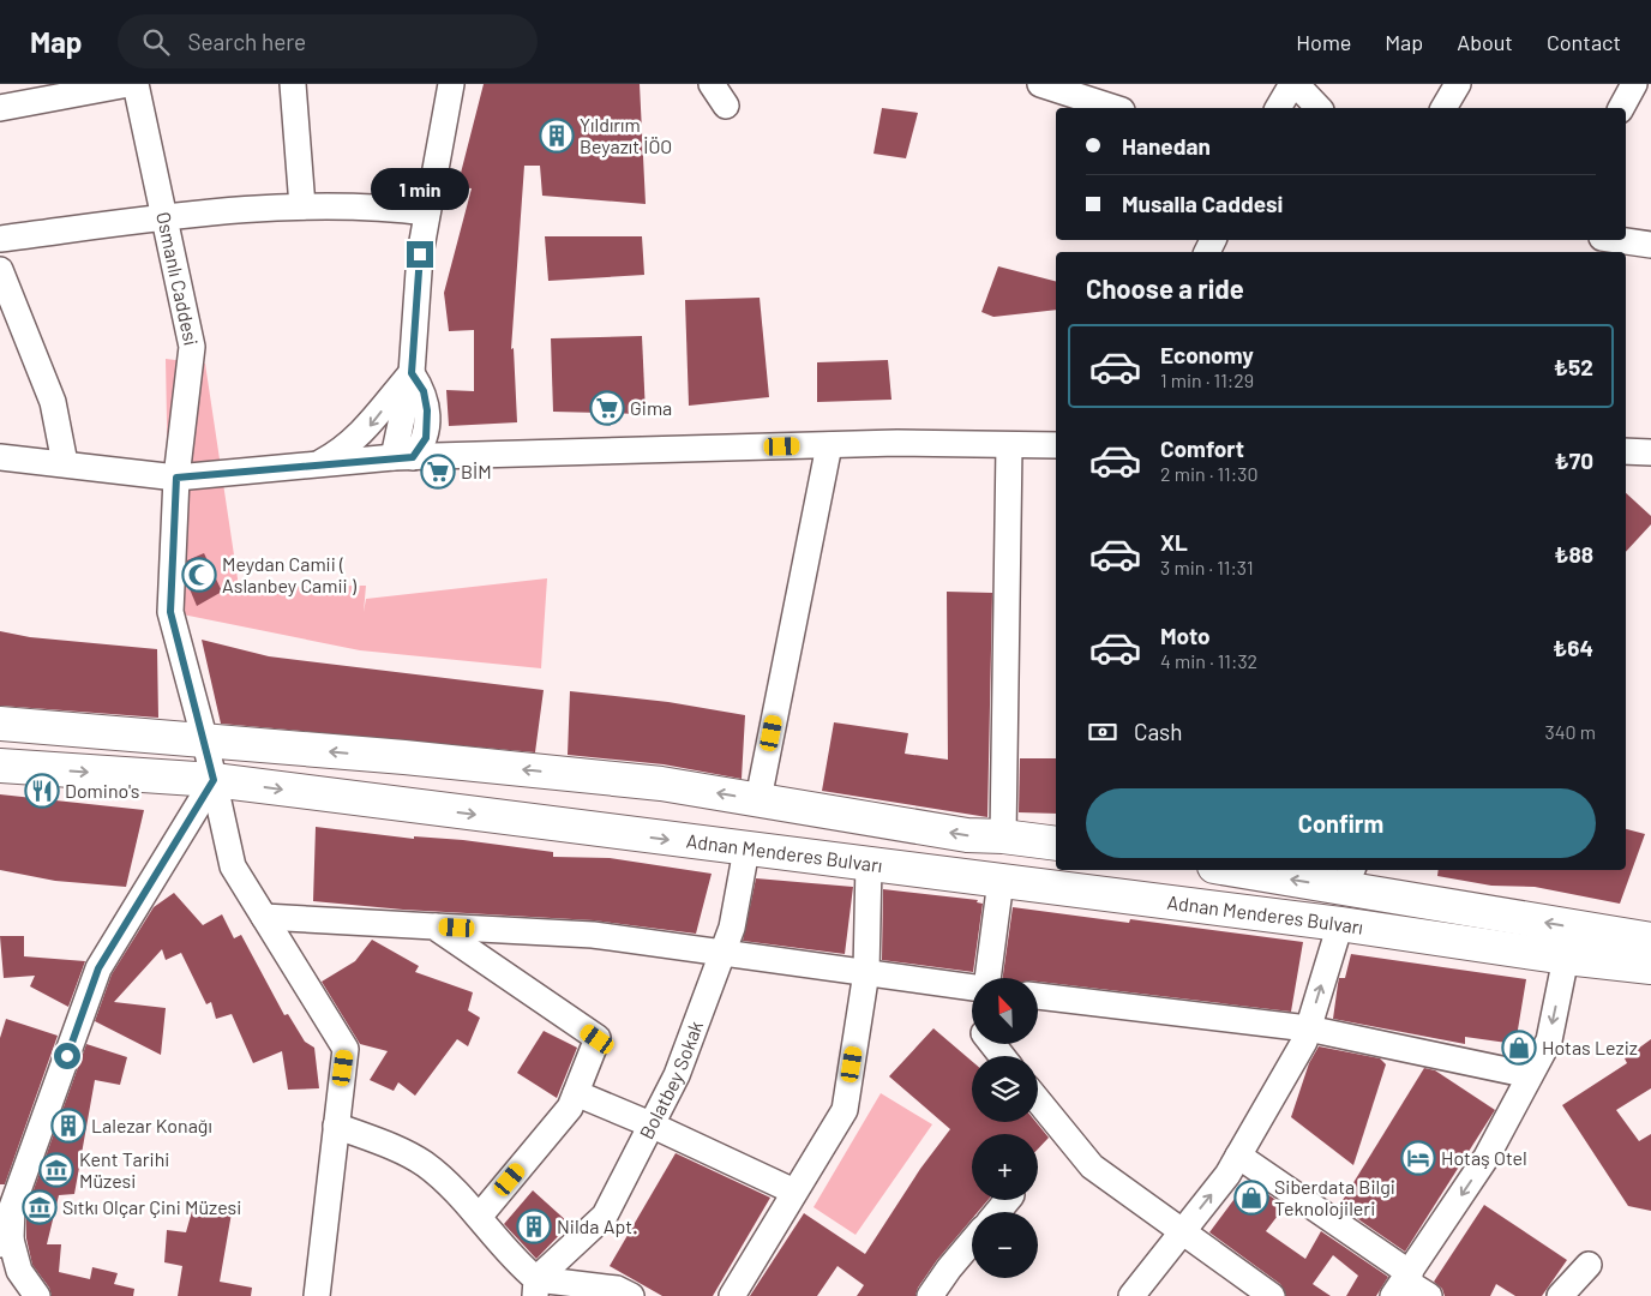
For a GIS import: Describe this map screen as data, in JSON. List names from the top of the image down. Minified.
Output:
{"streets":{"main road":["Adnan Menderes Bulvarı"],"street":["Osmanlı Caddesi","Bolatbey Sokak"]},"crossings":[["Osmanlı Caddesi","Adnan Menderes Bulvarı"],["Adnan Menderes Bulvarı","Bolatbey Sokak"]],"places":{"building":["Yıldırım Beyazıt İÖO","Lalezar Konağı","Nilda Apt."],"supermarket":["Gima","BİM"],"mosque":["Meydan Camii ( Aslanbey Camii )"],"restaurant":["Domino's"],"shop":["Hotas Leziz","Siberdata Bilgi Teknolojileri"],"hotel":["Hotaş Otel"],"museum":["Kent Tarihi Müzesi","Sıtkı Olçar Çini Müzesi"]},"north":"top left","page":{"header":"Map","search":"Search here","nav":["Home","Map","About","Contact"],"banner":["Hanedan","Musalla Caddesi"],"bubble":"1 min","heading":"Choose a ride","list":[{"name":"Economy","note":"1 min · 11:29","value":"₺52"},{"name":"Comfort","note":"2 min · 11:30","value":"₺70"},{"name":"XL","note":"3 min · 11:31","value":"₺88"},{"name":"Moto","note":"4 min · 11:32","value":"₺64"}],"pay":["Cash","340 m"],"buttons":"Confirm","map_buttons":["+","−"]}}
